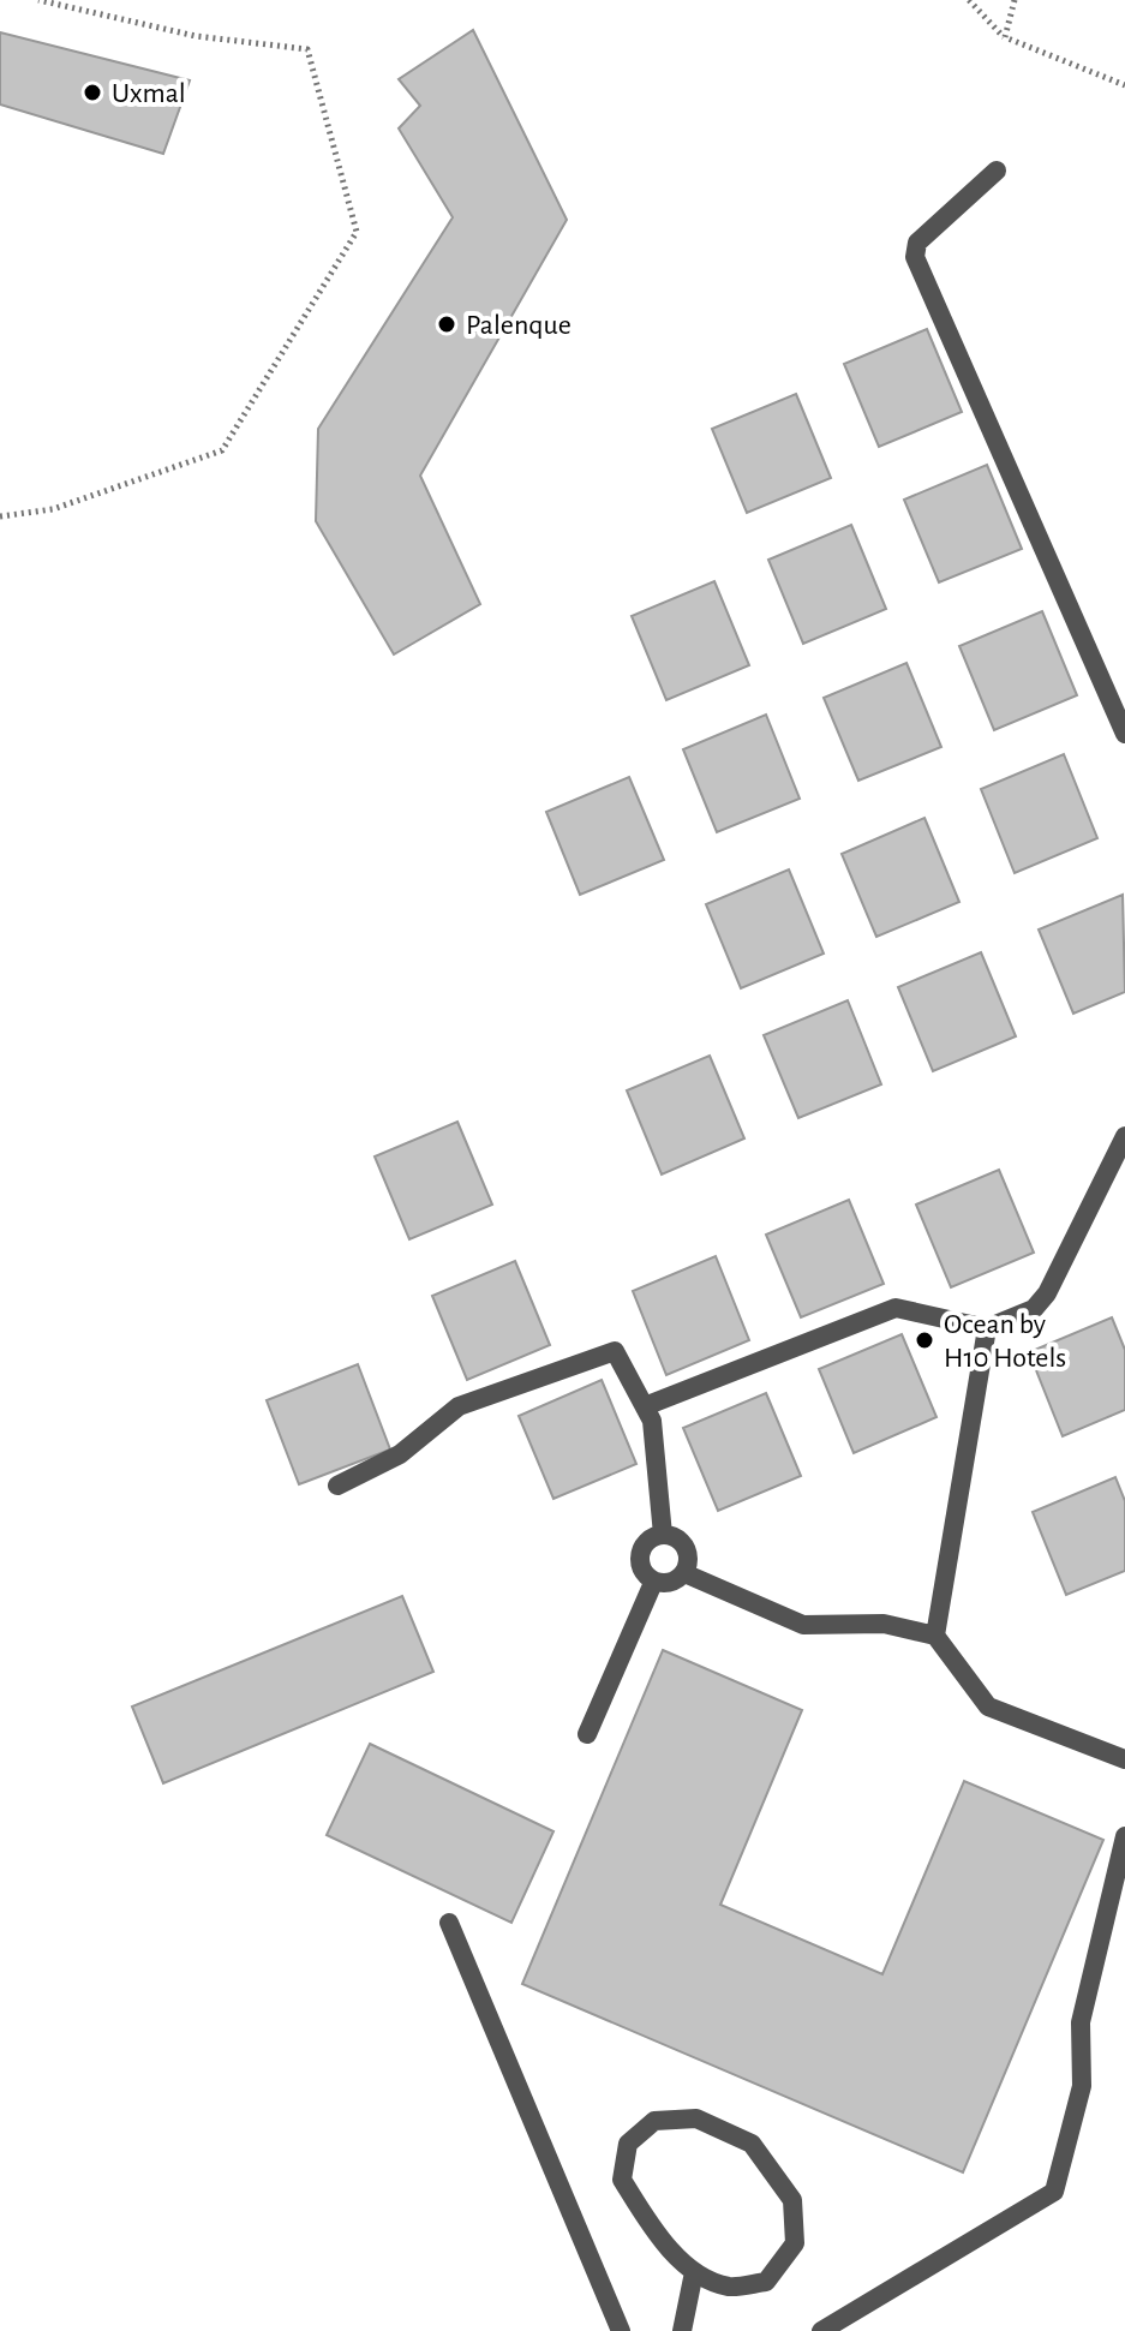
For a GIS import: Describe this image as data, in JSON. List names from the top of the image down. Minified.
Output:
{"places":["Uxmal","Palenque","Ocean by H10 Hotels"]}
